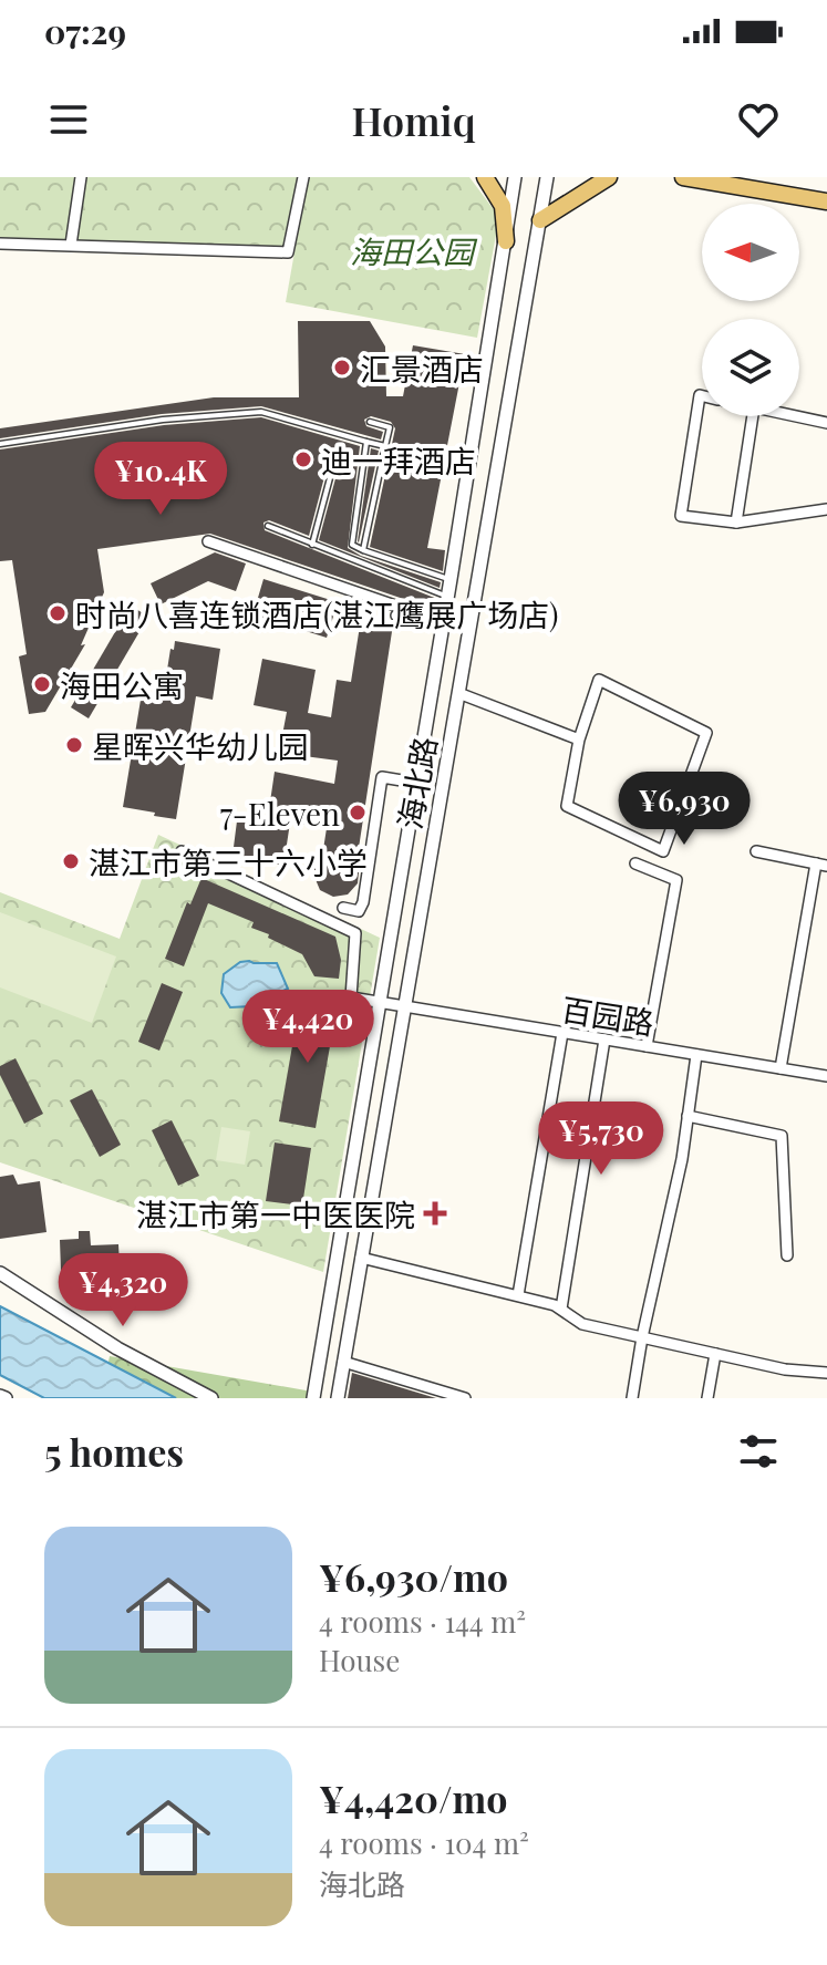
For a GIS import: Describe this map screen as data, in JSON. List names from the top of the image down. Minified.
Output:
{"streets":{"street":["海北路","百园路"]},"crossings":[["海北路","百园路"]],"parks":["海田公园"],"places":{"other":["汇景酒店","迪一拜酒店","时尚八喜连锁酒店(湛江鹰展广场店)","海田公寓","星晖兴华幼儿园","7-Eleven","湛江市第三十六小学"],"health":["湛江市第一中医医院"]},"north":"left","page":{"status":"07:29","header":"Homiq","price":["¥10.4K","¥6,930","¥4,420","¥5,730","¥4,320"],"heading":"5 homes","list":[{"name":"¥6,930/mo","note":"4 rooms · 144 m² · House"},{"name":"¥4,420/mo","note":"4 rooms · 104 m² · 海北路"}]}}
